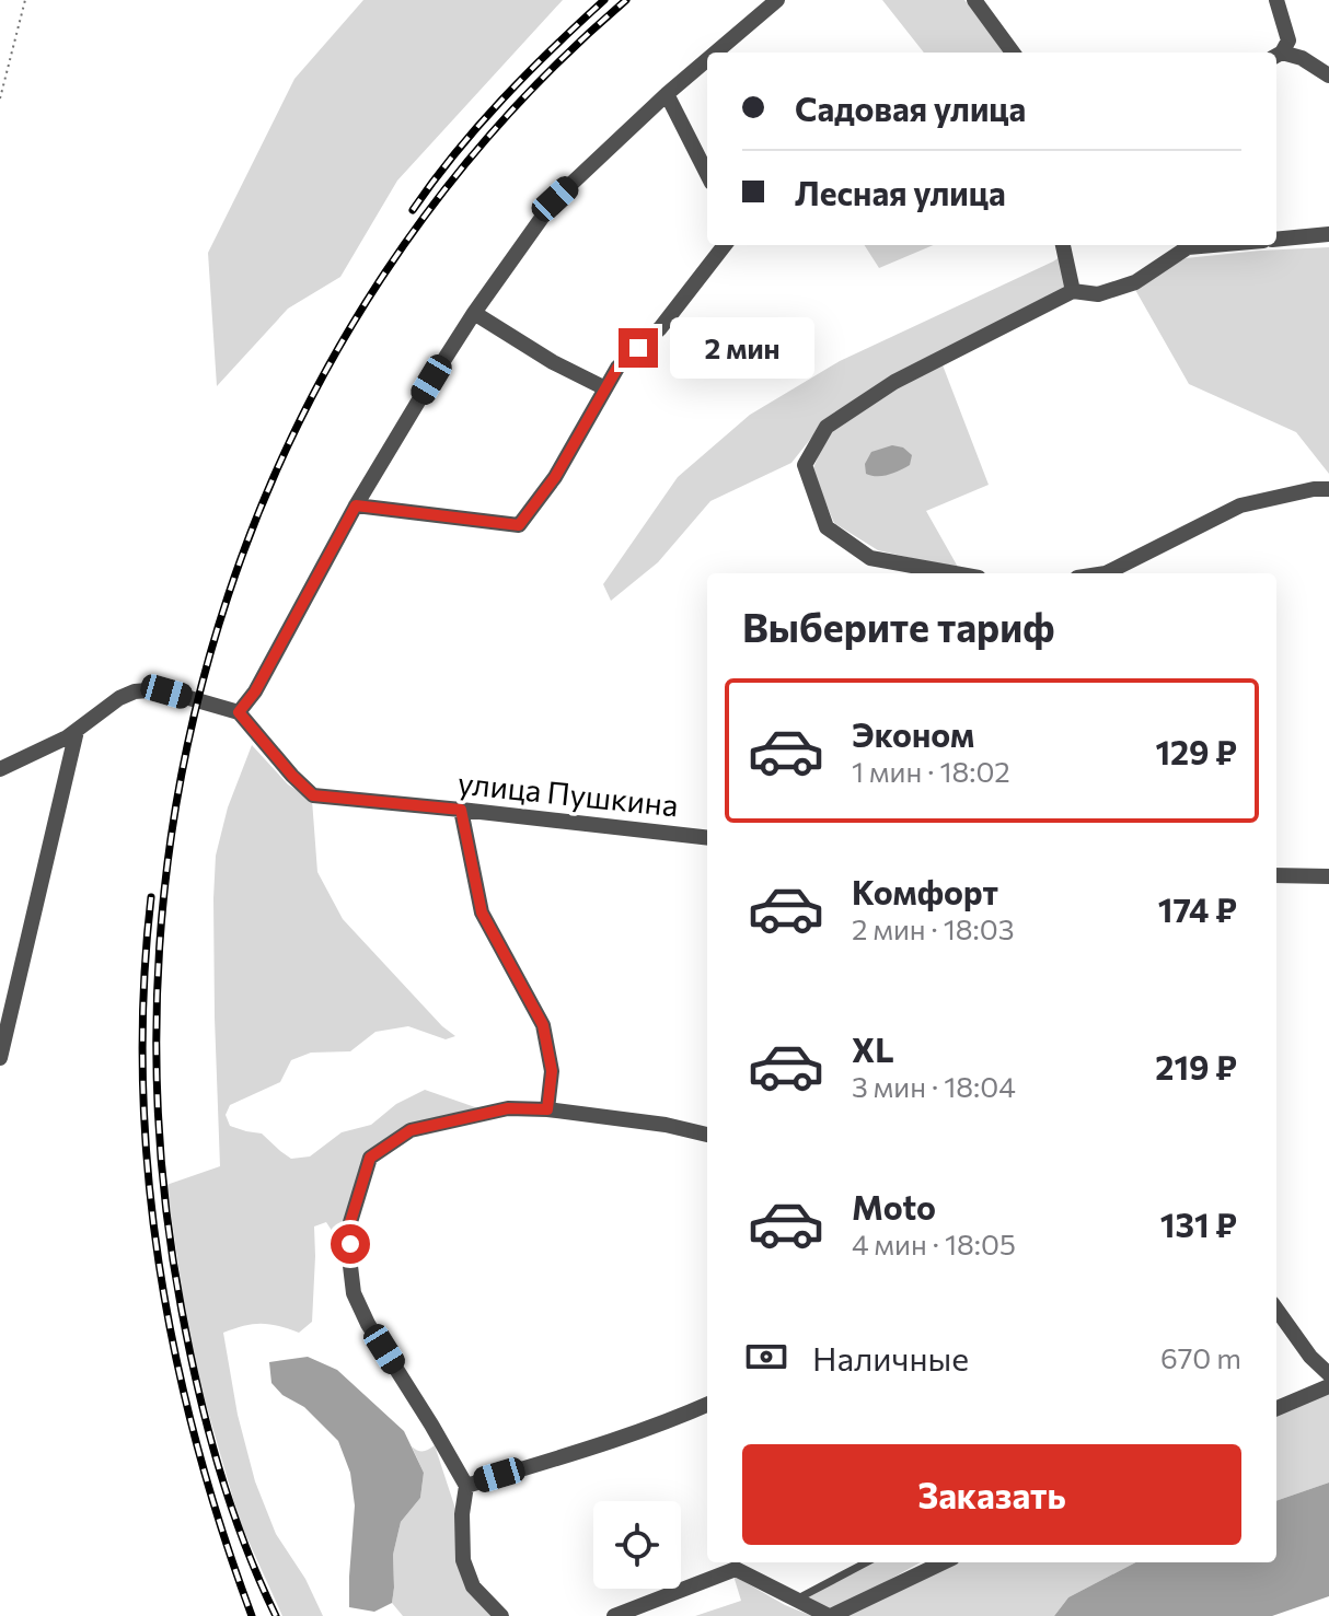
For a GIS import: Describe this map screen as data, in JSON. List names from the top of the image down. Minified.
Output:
{"streets":{"street":["улица Пушкина"]},"page":{"banner":["Садовая улица","Лесная улица"],"bubble":"2 мин","heading":"Выберите тариф","list":[{"name":"Эконом","note":"1 мин · 18:02","value":"129 ₽"},{"name":"Комфорт","note":"2 мин · 18:03","value":"174 ₽"},{"name":"XL","note":"3 мин · 18:04","value":"219 ₽"},{"name":"Moto","note":"4 мин · 18:05","value":"131 ₽"}],"pay":["Наличные","670 m"],"buttons":"Заказать"}}
